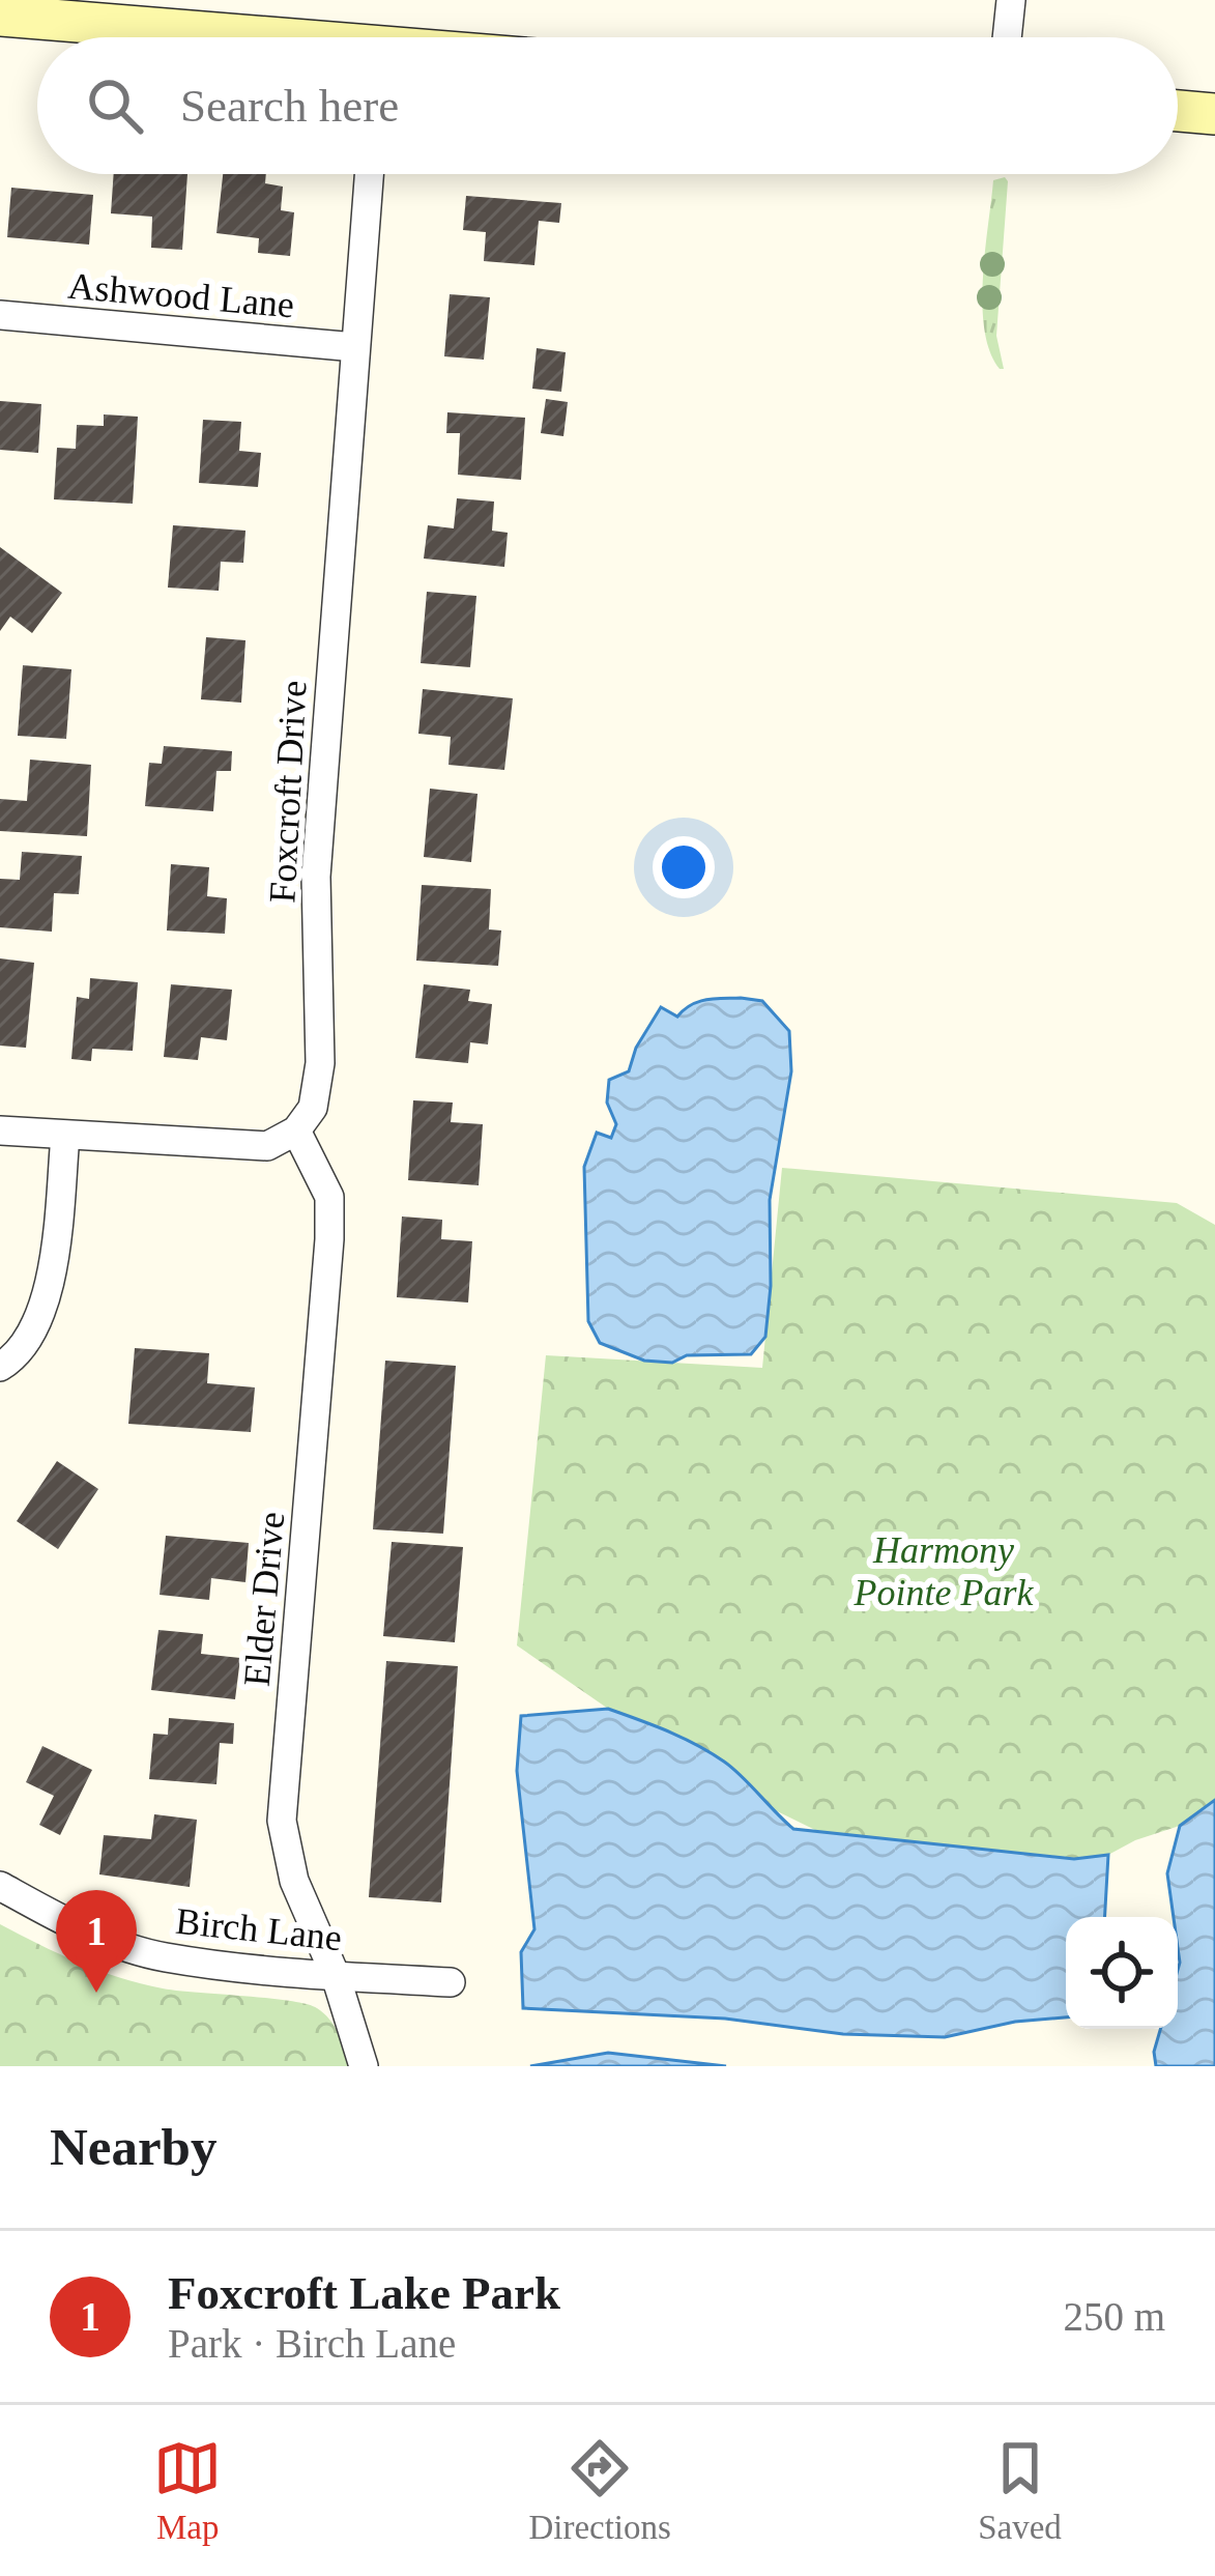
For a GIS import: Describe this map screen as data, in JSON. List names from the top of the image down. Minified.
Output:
{"streets":{"street":["Ashwood Lane","Foxcroft Drive","Elder Drive","Birch Lane"]},"crossings":[["Ashwood Lane","Foxcroft Drive"],["Foxcroft Drive","Elder Drive"],["Elder Drive","Birch Lane"]],"parks":["Harmony Pointe Park"],"page":{"search":"Search here","pins":"1","heading":"Nearby","list":[{"mark":"1","name":"Foxcroft Lake Park","note":"Park · Birch Lane","value":"250 m"}],"nav":["Map","Directions","Saved"]}}
